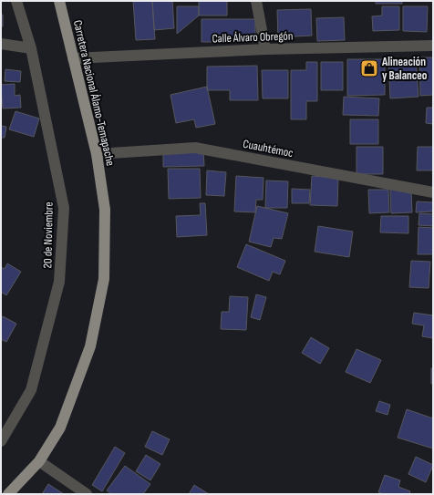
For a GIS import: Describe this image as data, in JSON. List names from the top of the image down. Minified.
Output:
{"streets":{"main road":["Carretera Nacional Álamo-Temapache"],"street":["Calle Álvaro Obregón","Cuauhtémoc","20 de Noviembre"]},"crossings":[["Calle Álvaro Obregón","Carretera Nacional Álamo-Temapache"],["Carretera Nacional Álamo-Temapache","Cuauhtémoc"]],"places":{"shop":["Alineación y Balanceo"]}}
